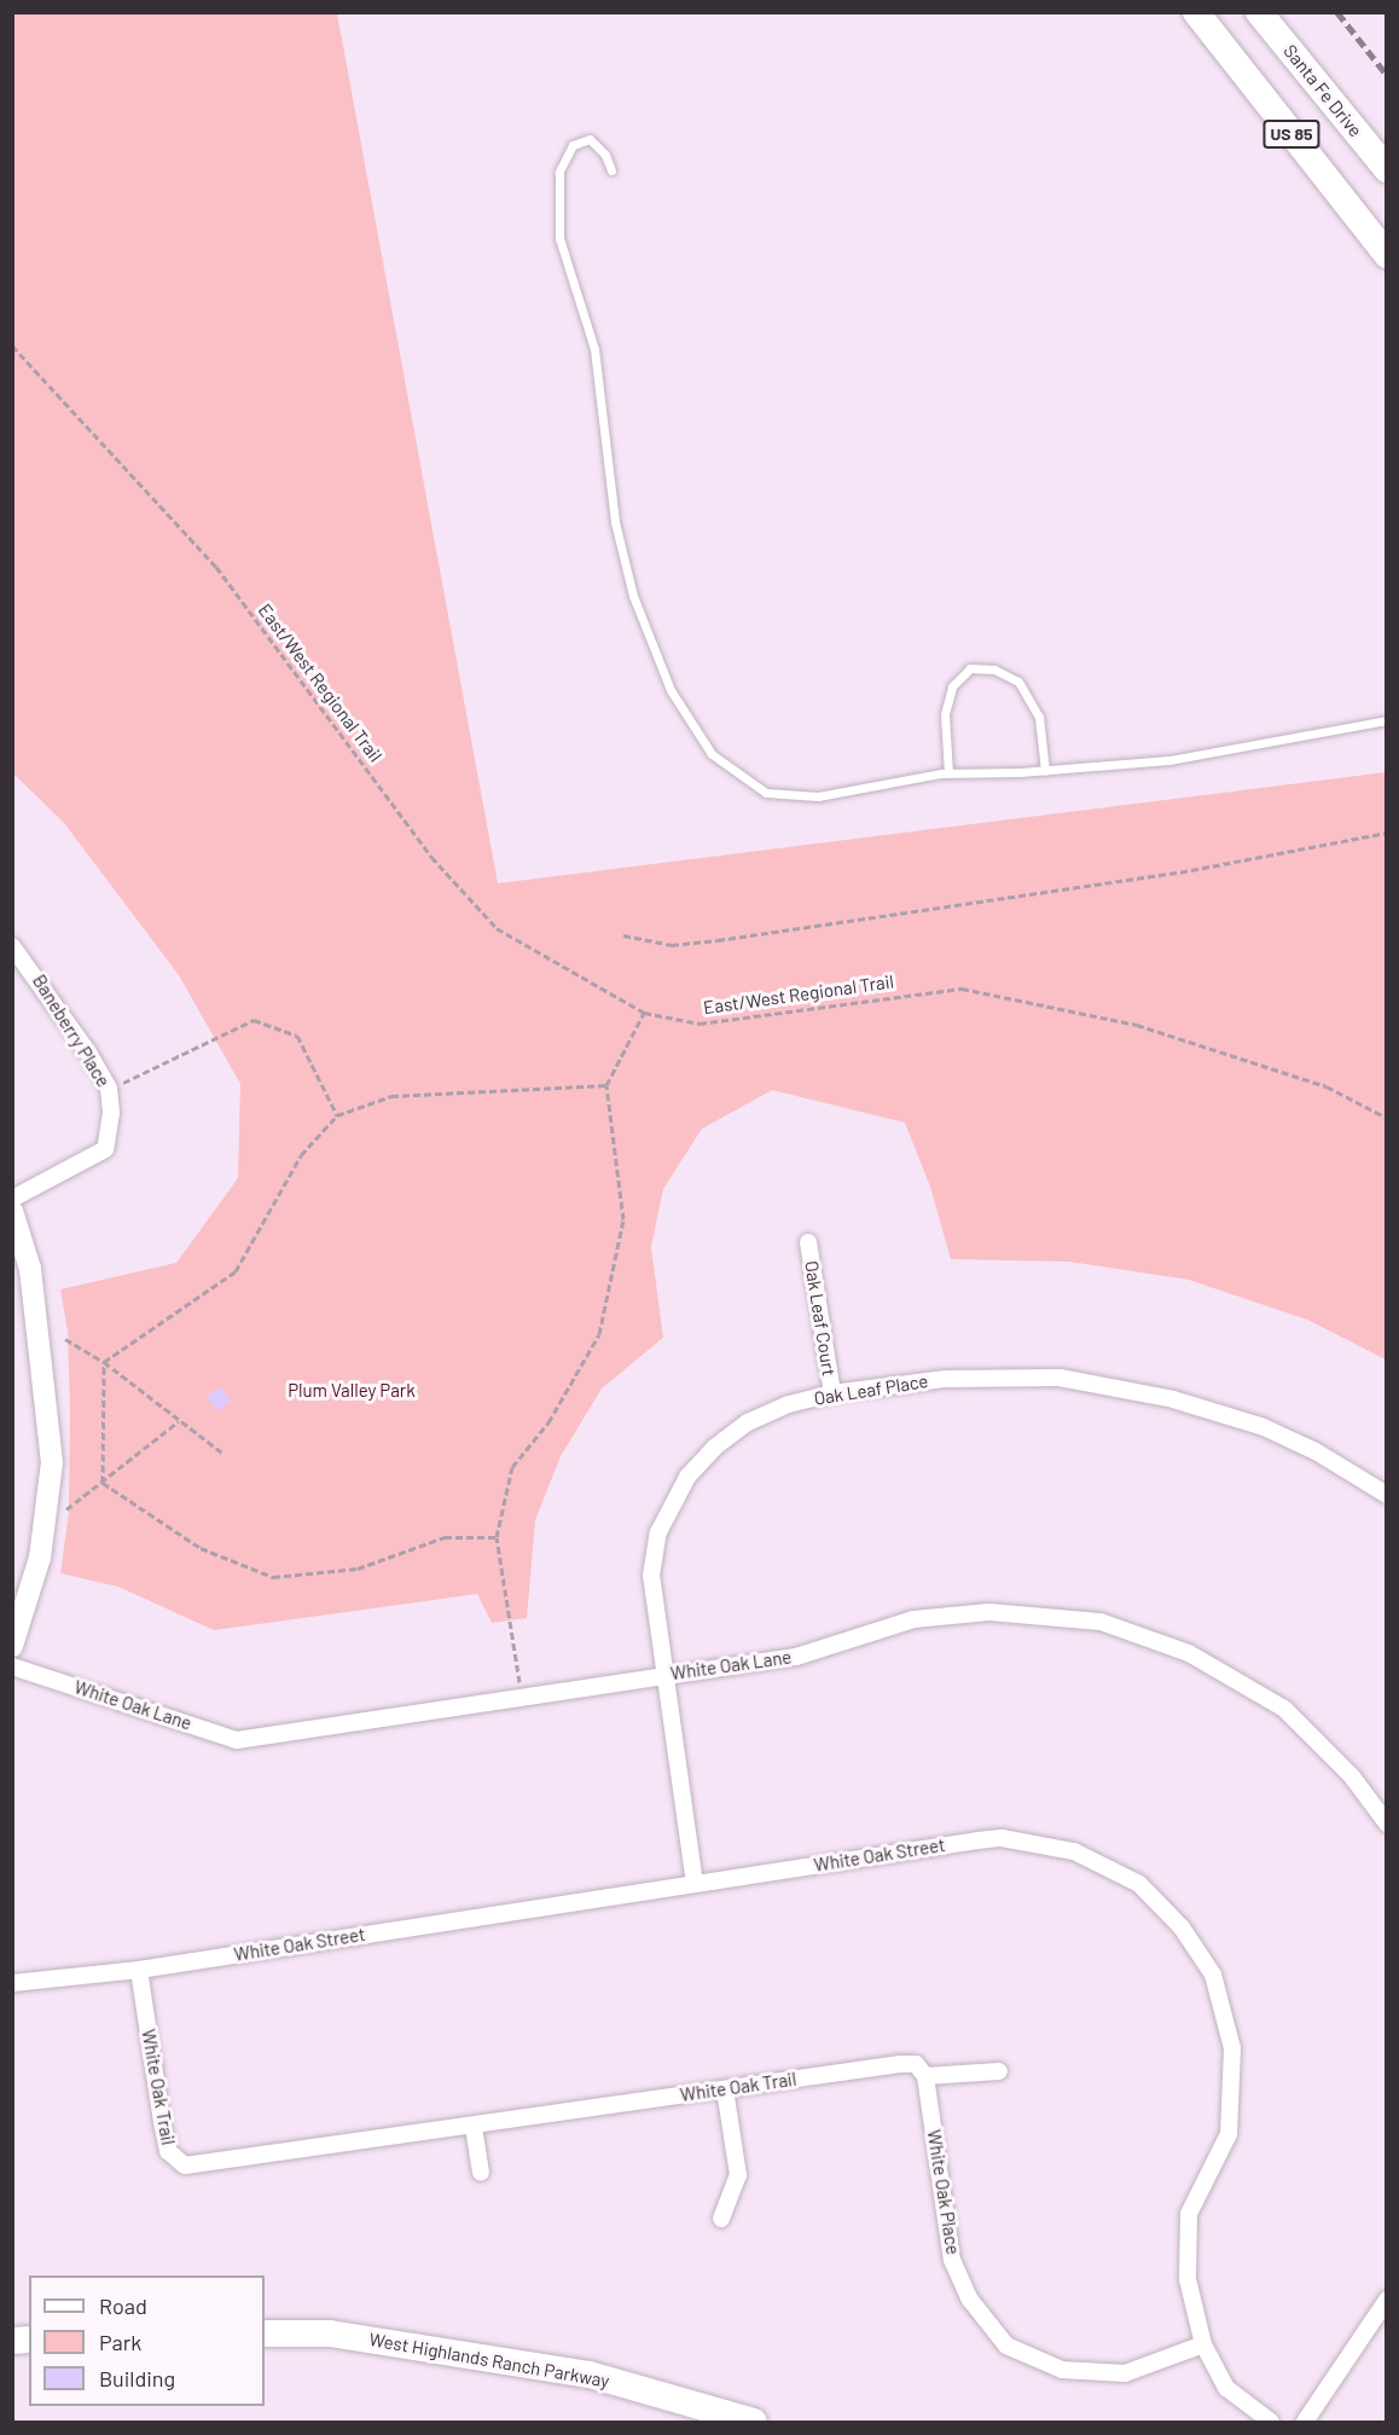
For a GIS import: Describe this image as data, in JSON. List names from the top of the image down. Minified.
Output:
{"streets":{"main road":["Santa Fe Drive","US 85","West Highlands Ranch Parkway"],"street":["Baneberry Place","Oak Leaf Court","Oak Leaf Place","White Oak Lane","White Oak Street","White Oak Trail","White Oak Place"],"path":["East/West Regional Trail"]},"crossings":[["Oak Leaf Court","Oak Leaf Place"],["Oak Leaf Place","White Oak Lane"],["Oak Leaf Place","White Oak Street"],["White Oak Street","White Oak Trail"],["White Oak Street","White Oak Place"],["White Oak Trail","White Oak Place"]],"parks":["Plum Valley Park"],"legend":["Road","Park","Building"]}
